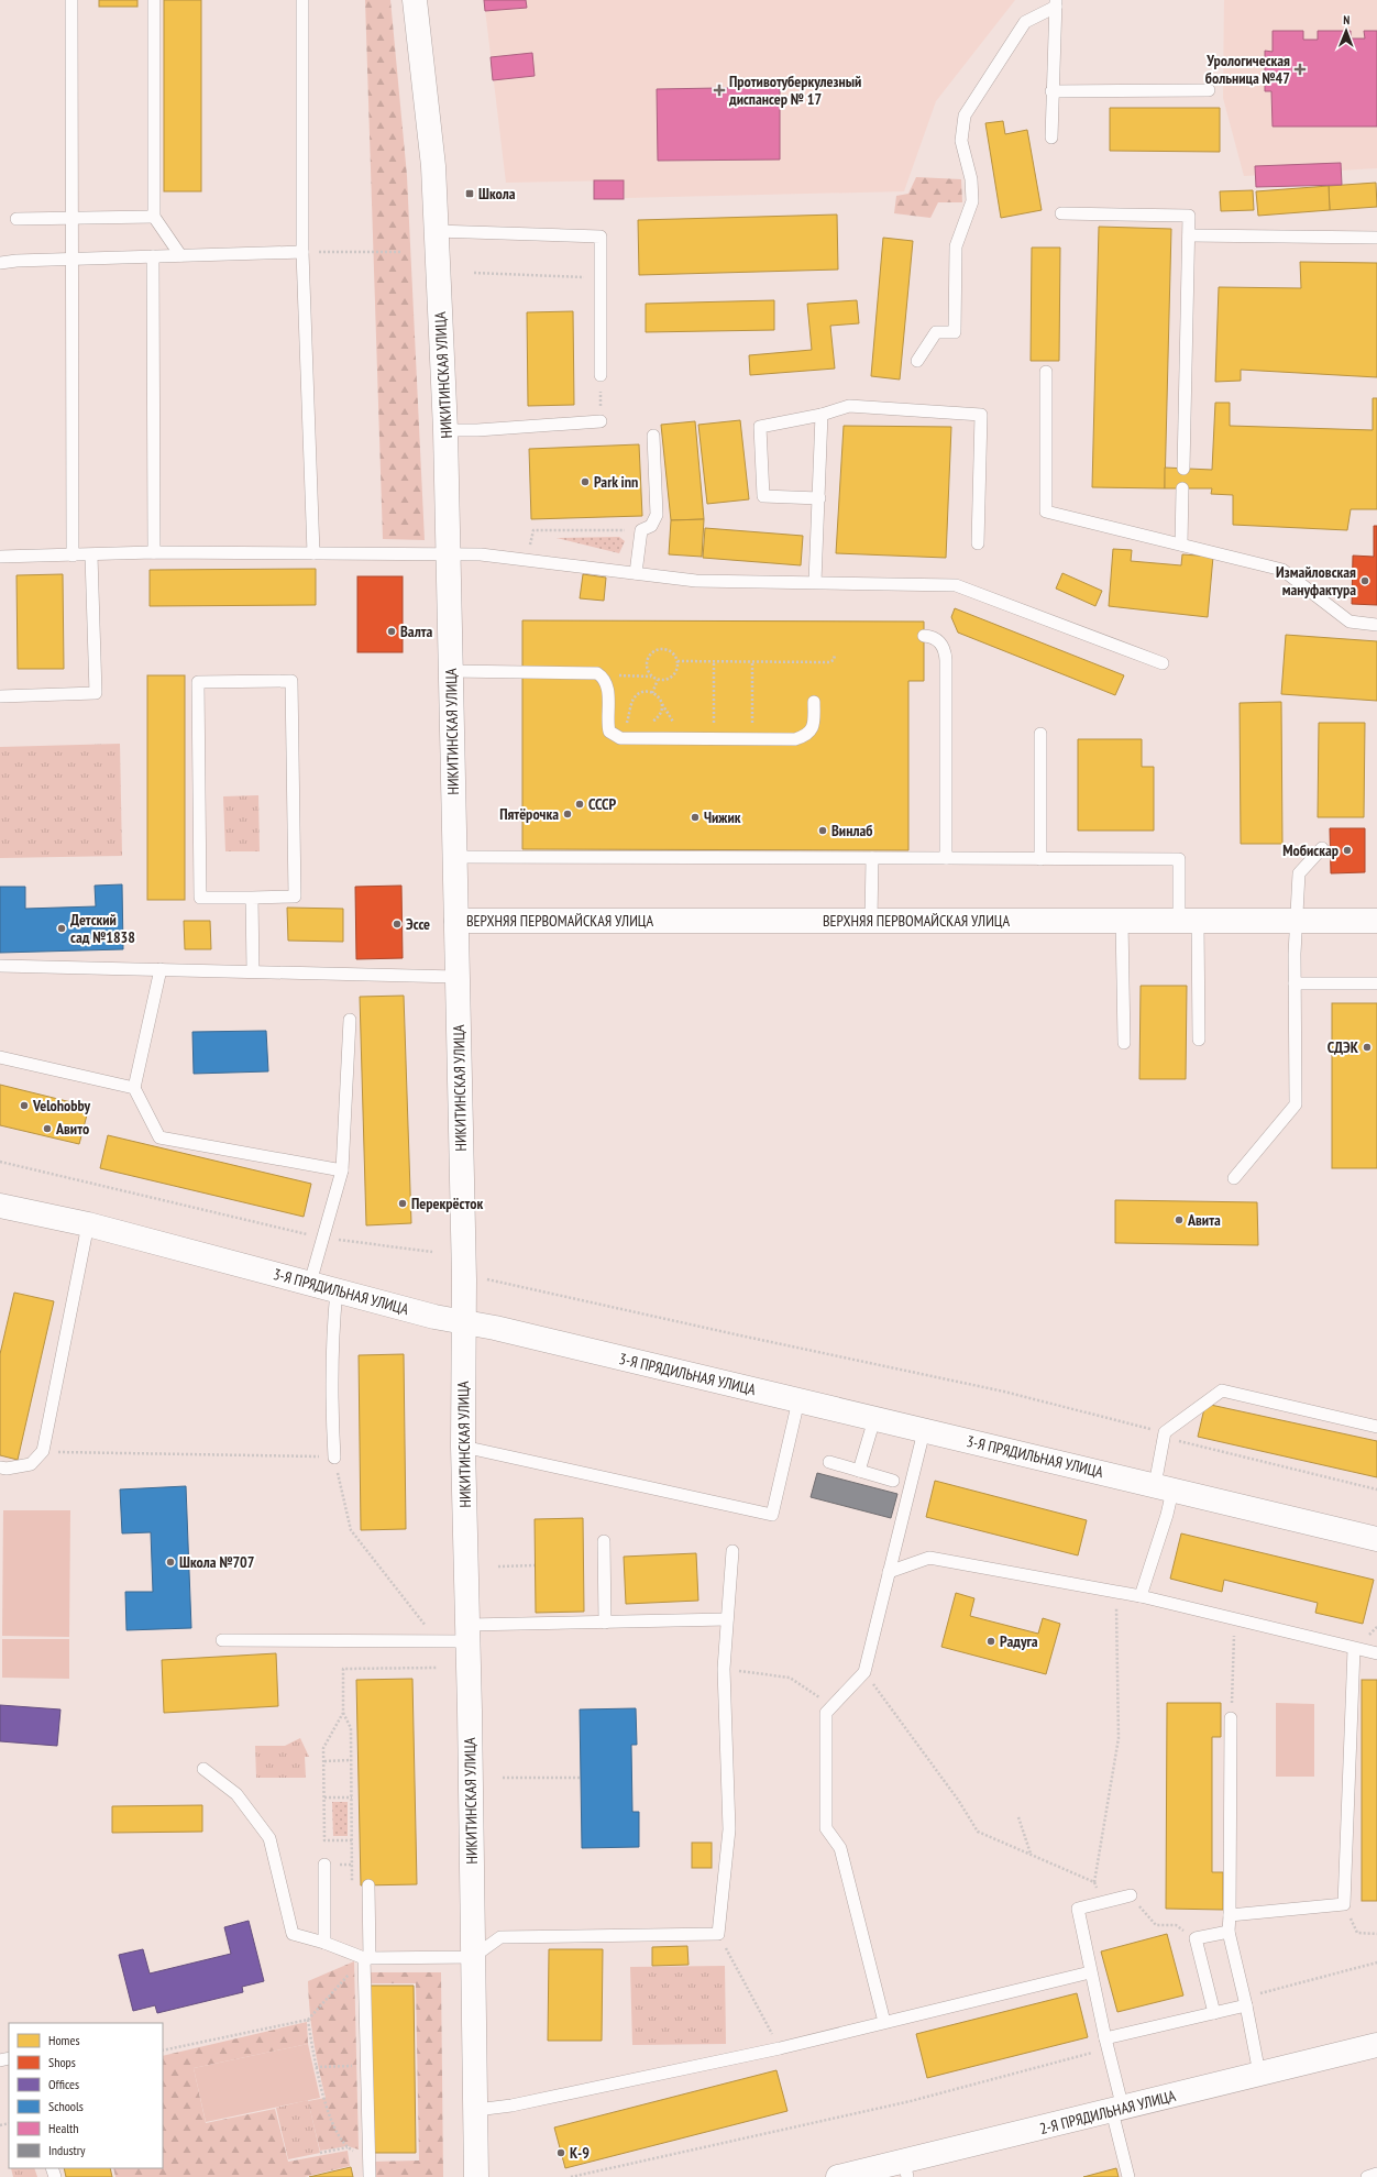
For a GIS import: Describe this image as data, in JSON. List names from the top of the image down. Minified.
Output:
{"streets":{"street":["НИКИТИНСКАЯ УЛИЦА","ВЕРХНЯЯ ПЕРВОМАЙСКАЯ УЛИЦА","3-Я ПРЯДИЛЬНАЯ УЛИЦА","2-Я ПРЯДИЛЬНАЯ УЛИЦА"]},"crossings":[["НИКИТИНСКАЯ УЛИЦА","ВЕРХНЯЯ ПЕРВОМАЙСКАЯ УЛИЦА"],["НИКИТИНСКАЯ УЛИЦА","3-Я ПРЯДИЛЬНАЯ УЛИЦА"]],"places":{"health":["Урологическая больница №47","Противотуберкулезный диспансер № 17"],"transit":["Школа"],"other":["Park inn","Измайловская мануфактура","Валта","СССР","Пятёрочка","Чижик","Винлаб","Мобискар","Эссе","Детский сад №1838","СДЭК","Velohobby","Авито","Перекрёсток","Авита","Школа №707","Радуга","К-9"]},"legend":["Homes","Shops","Offices","Schools","Health","Industry"],"north":"top"}
